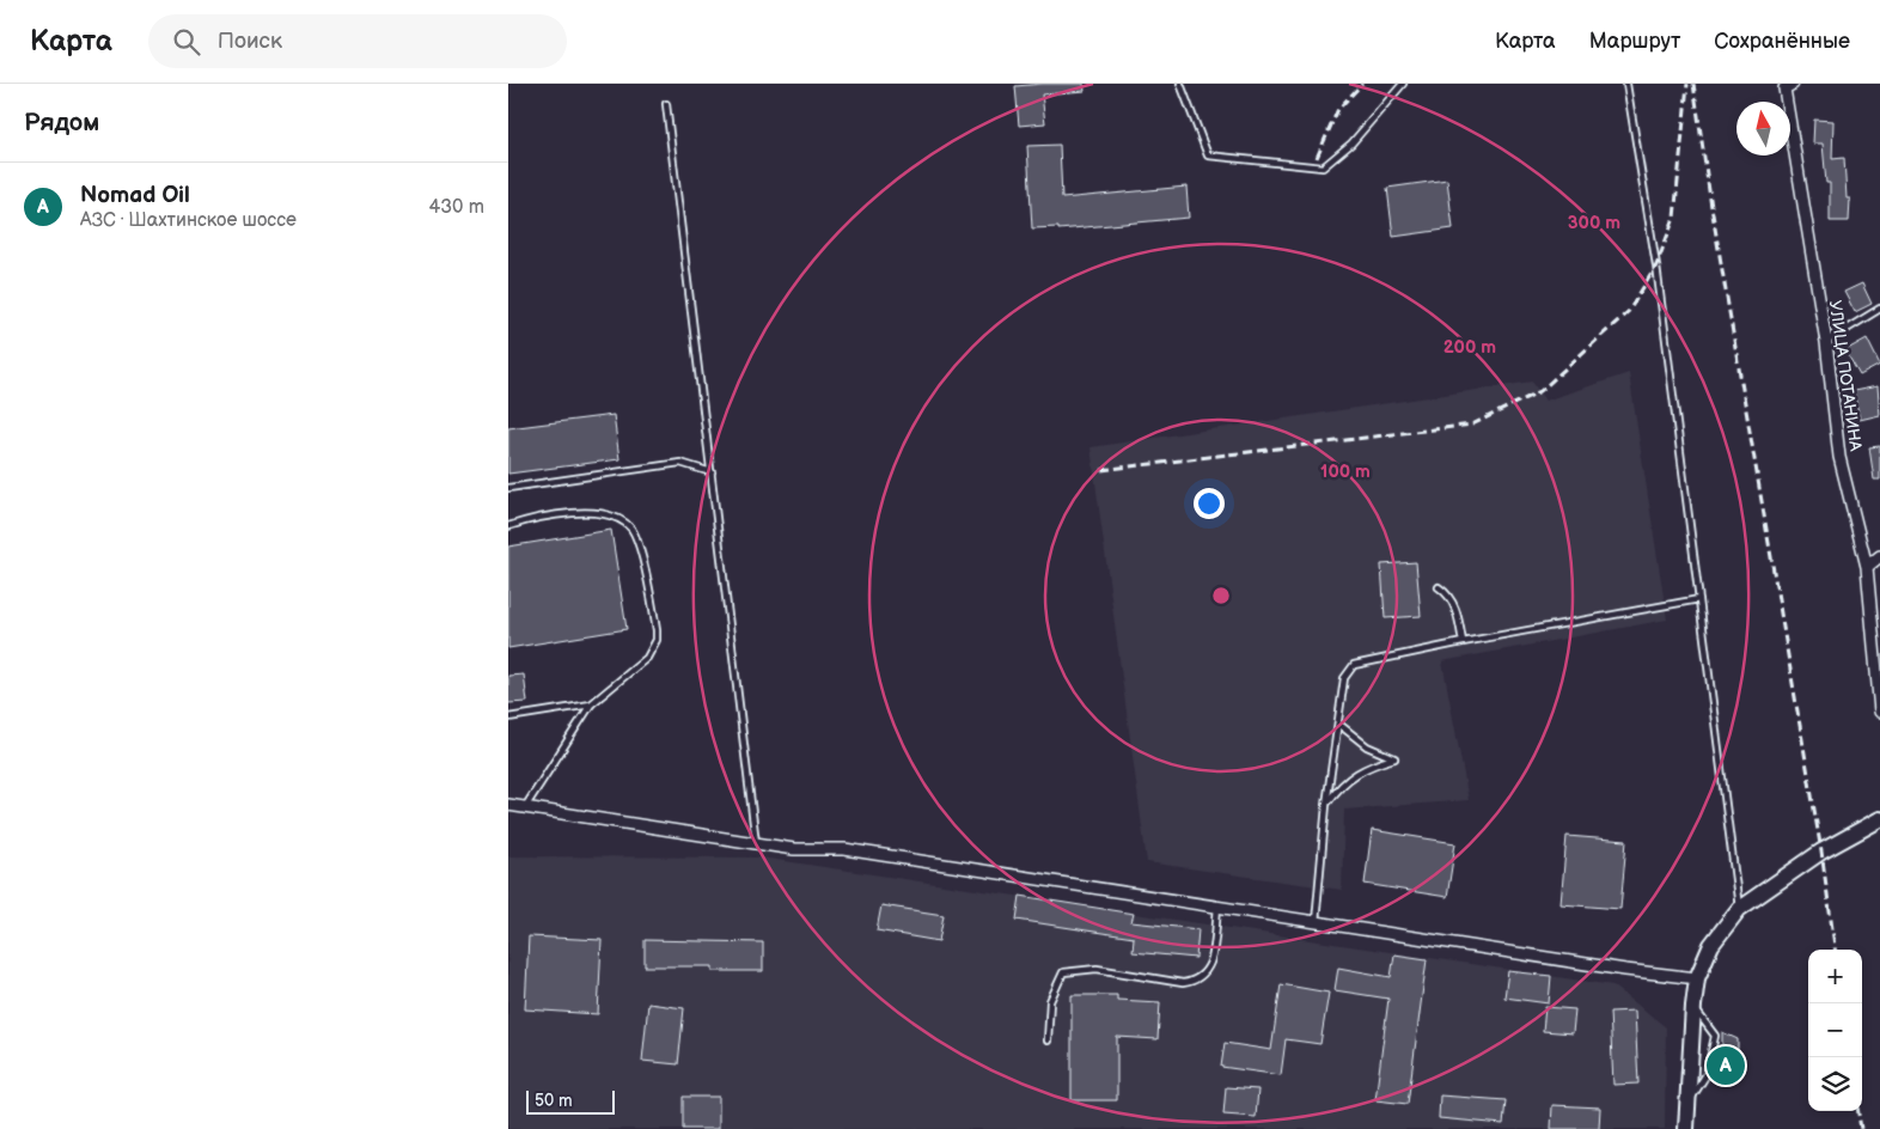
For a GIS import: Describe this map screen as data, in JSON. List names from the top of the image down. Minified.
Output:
{"streets":{"street":["УЛИЦА ПОТАНИНА"]},"scale_bar":"50 m","north":"top","page":{"header":"Карта","search":"Поиск","nav":["Карта","Маршрут","Сохранённые"],"heading":"Рядом","list":[{"mark":"A","name":"Nomad Oil","note":"АЗС · Шахтинское шоссе","value":"430 m"}],"map_buttons":["+","−"],"pins":"A","scale":"50 m"},"rings":["300 m","200 m","100 m"]}
